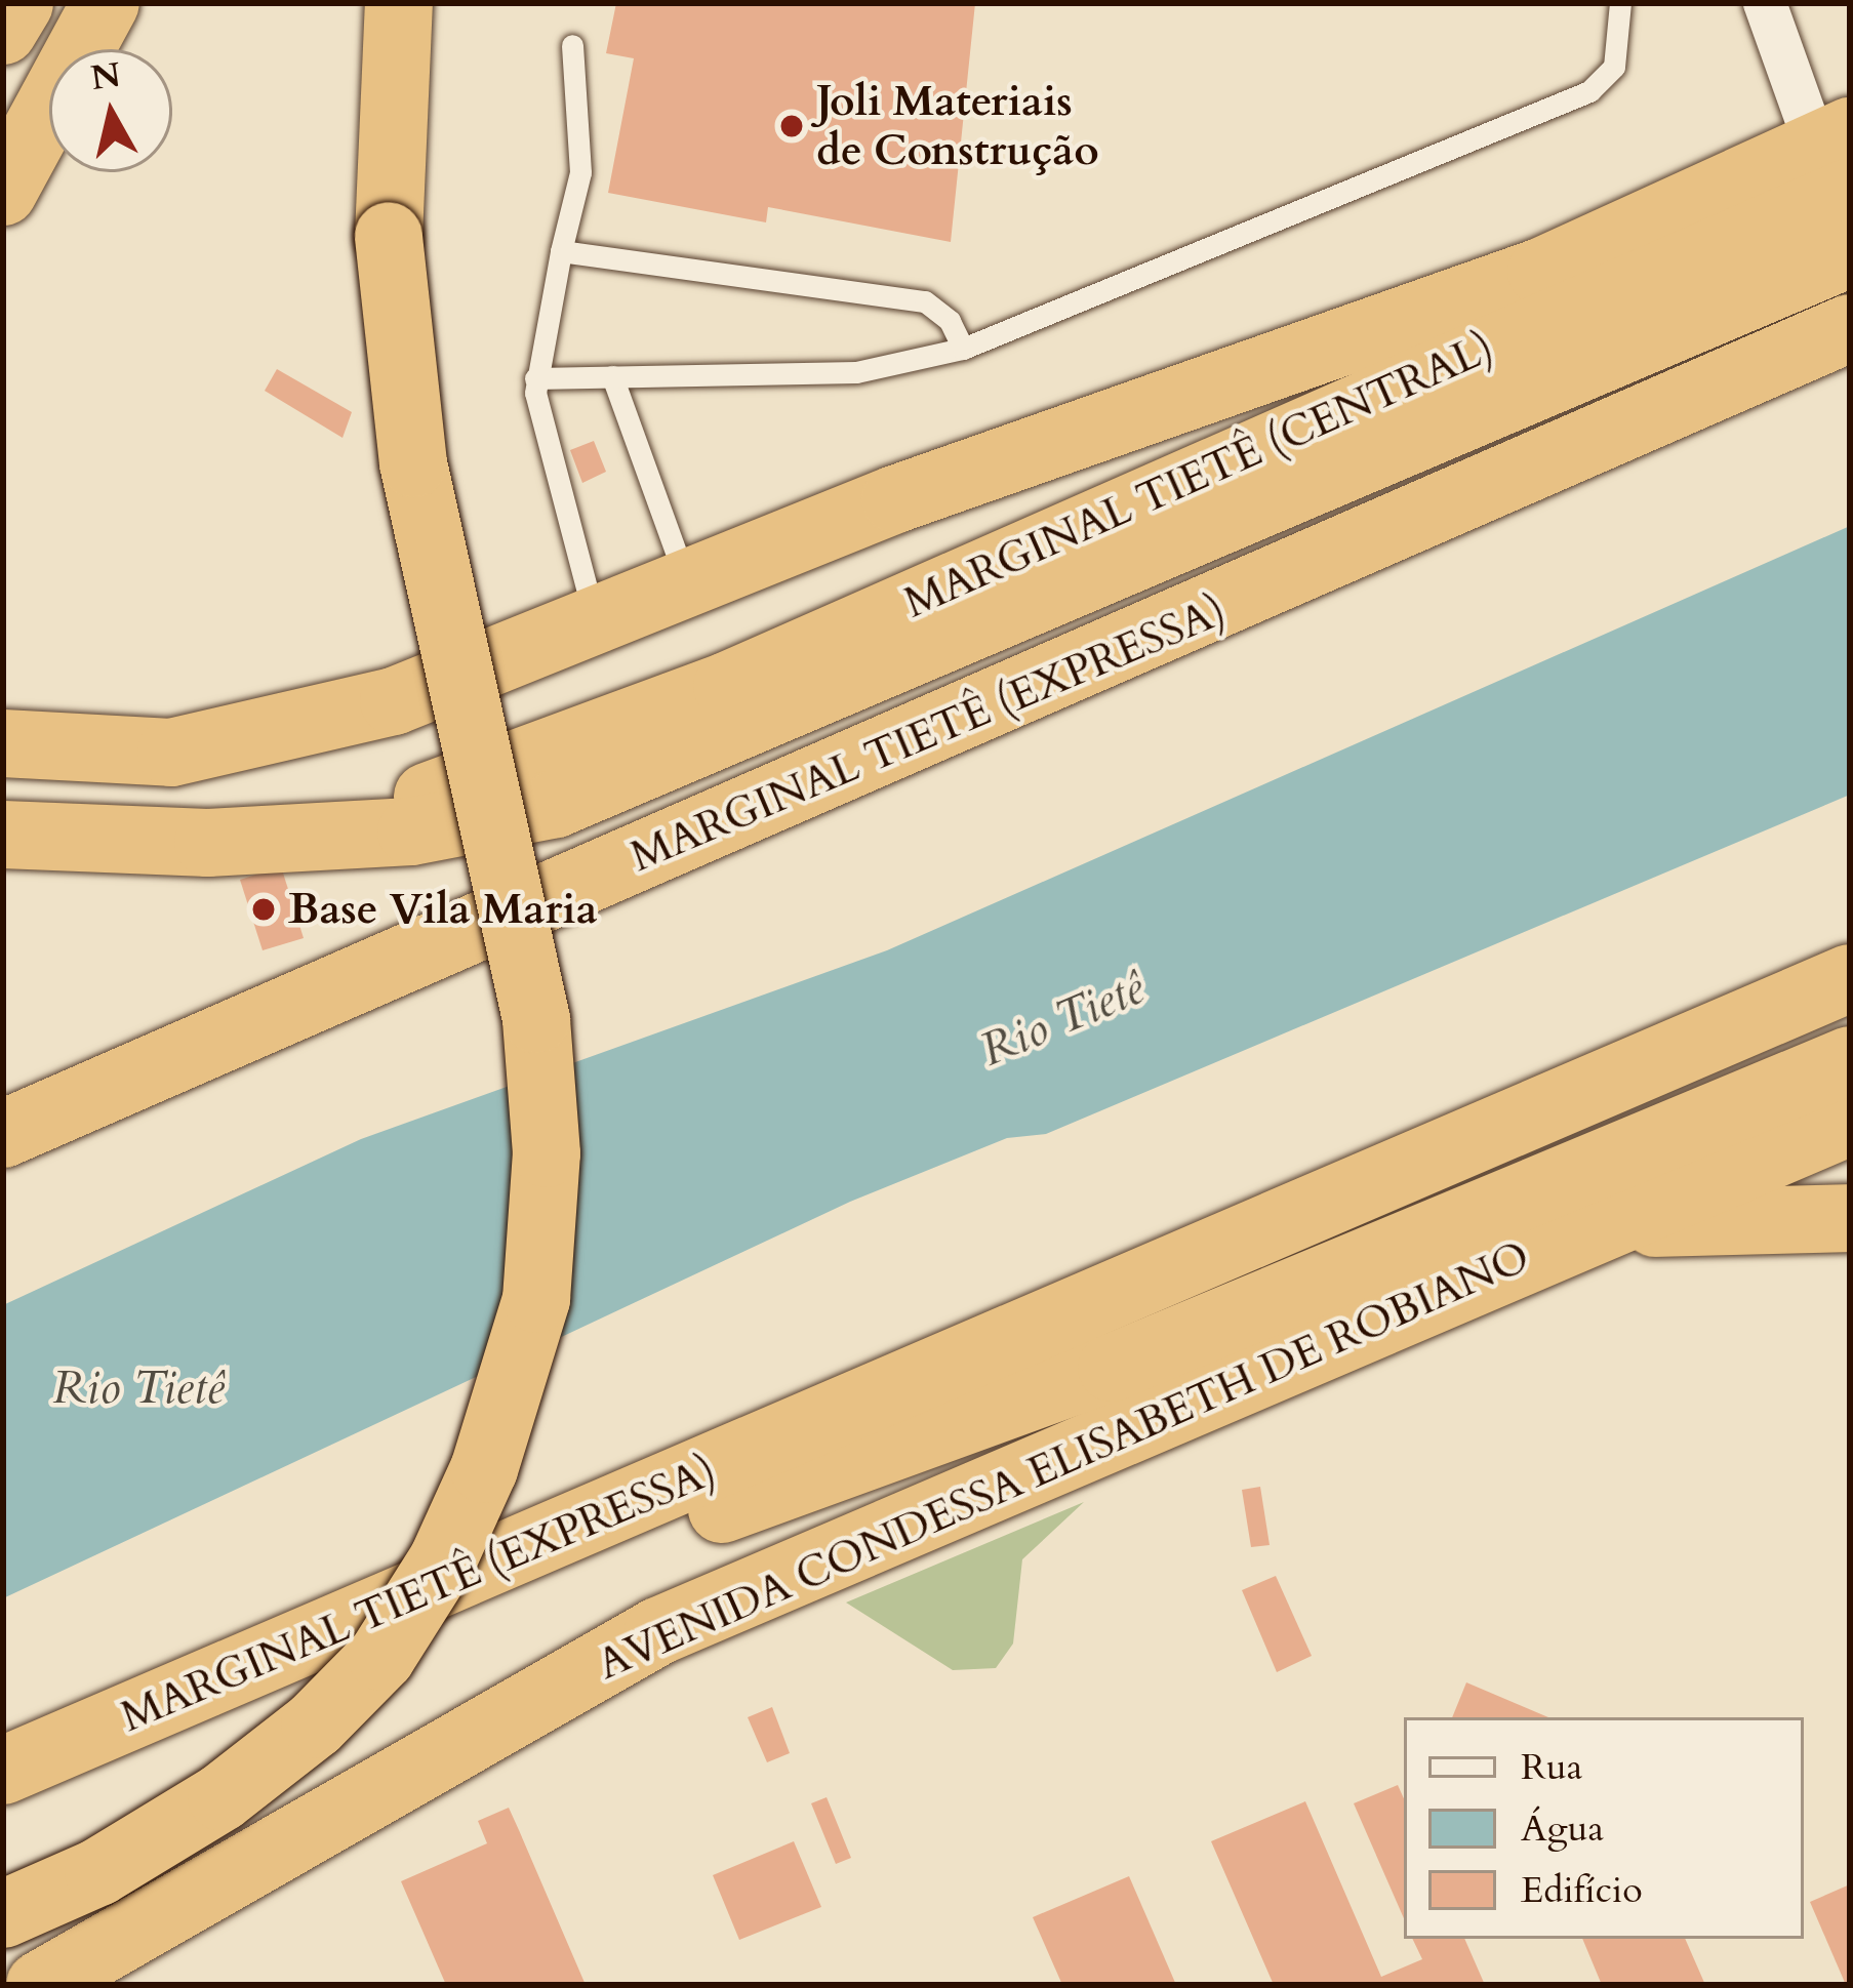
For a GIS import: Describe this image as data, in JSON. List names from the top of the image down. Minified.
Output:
{"streets":{"highway":["MARGINAL TIETÊ (CENTRAL)","MARGINAL TIETÊ (EXPRESSA)","AVENIDA CONDESSA ELISABETH DE ROBIANO"]},"water":["Rio Tietê"],"places":["Joli Materiais de Construção","Base Vila Maria"],"legend":["Rua","Água","Edifício"],"north":"top"}
